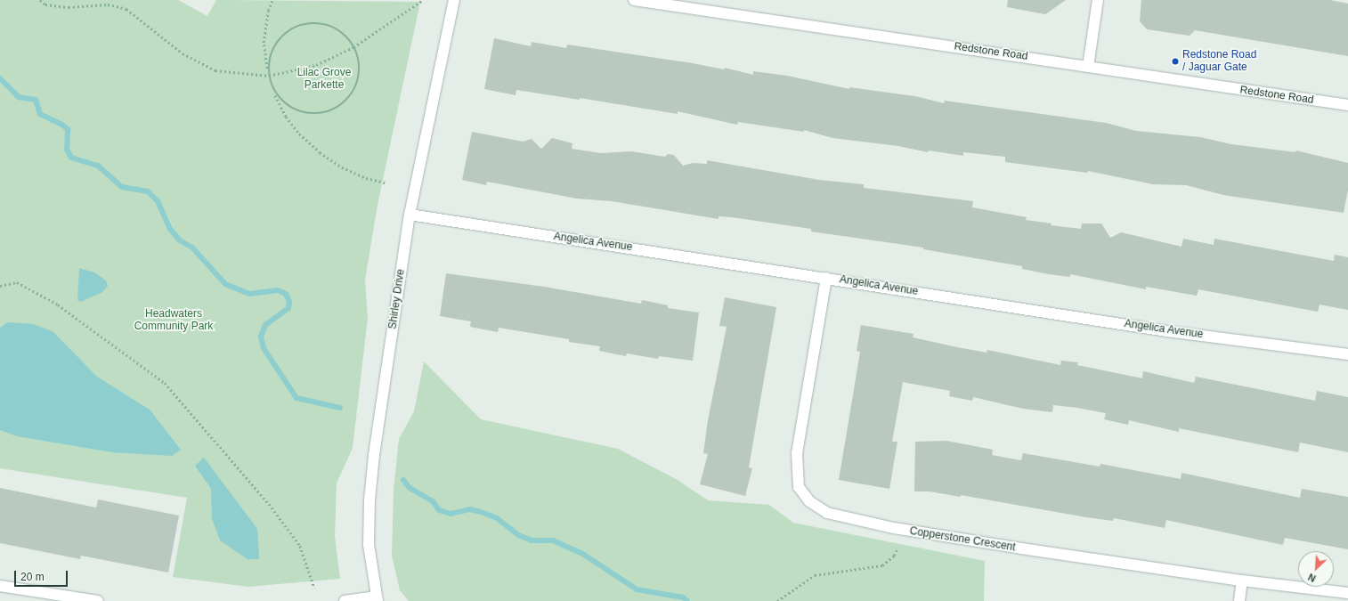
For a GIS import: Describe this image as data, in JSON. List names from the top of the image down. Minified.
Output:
{"streets":{"street":["Redstone Road","Angelica Avenue","Shirley Drive","Copperstone Crescent"]},"crossings":[["Angelica Avenue","Shirley Drive"],["Angelica Avenue","Copperstone Crescent"]],"parks":["Lilac Grove Parkette","Headwaters Community Park"],"places":["Redstone Road / Jaguar Gate"],"scale_bar":"20 m","north":"bottom left"}
